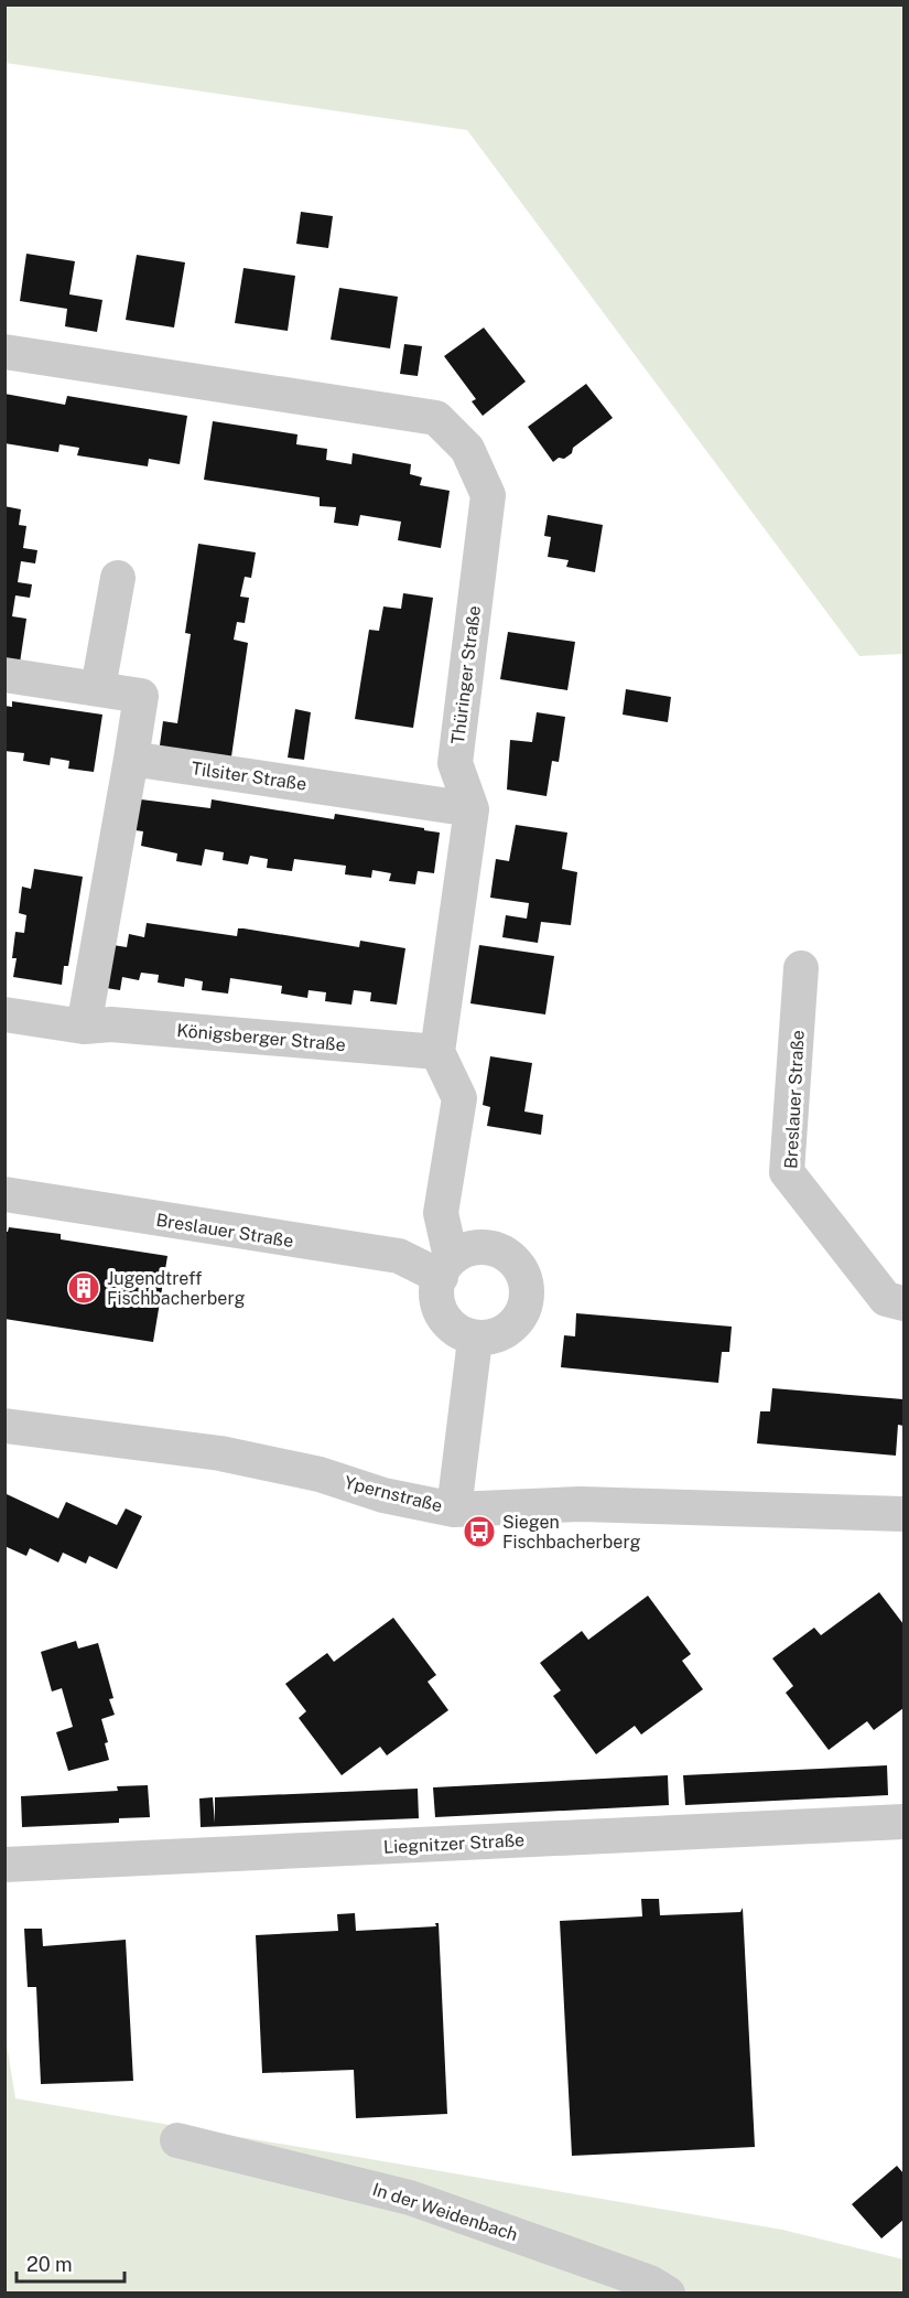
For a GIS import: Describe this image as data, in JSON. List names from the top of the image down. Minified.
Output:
{"streets":{"street":["Thüringer Straße","Tilsiter Straße","Königsberger Straße","Breslauer Straße","Ypernstraße","Liegnitzer Straße","In der Weidenbach"]},"crossings":[["Thüringer Straße","Tilsiter Straße"],["Thüringer Straße","Königsberger Straße"]],"places":{"building":["Jugendtreff Fischbacherberg"],"bus stop":["Siegen Fischbacherberg"]},"scale_bar":"20 m"}
